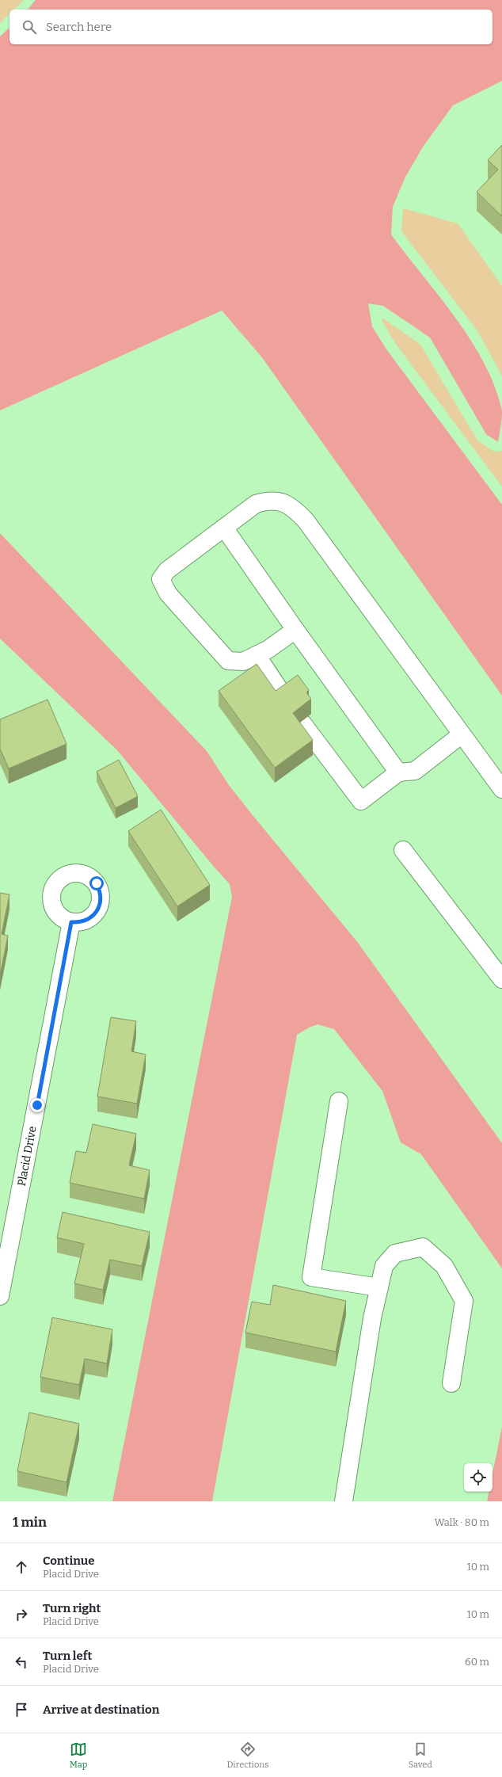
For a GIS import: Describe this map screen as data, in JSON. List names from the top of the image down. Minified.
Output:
{"streets":{"street":["Placid Drive"]},"page":{"search":"Search here","heading":["1 min","Walk · 80 m"],"list":[["Continue","Placid Drive","10 m"],["Turn right","Placid Drive","10 m"],["Turn left","Placid Drive","60 m"],"Arrive at destination"],"nav":["Map","Directions","Saved"]}}
